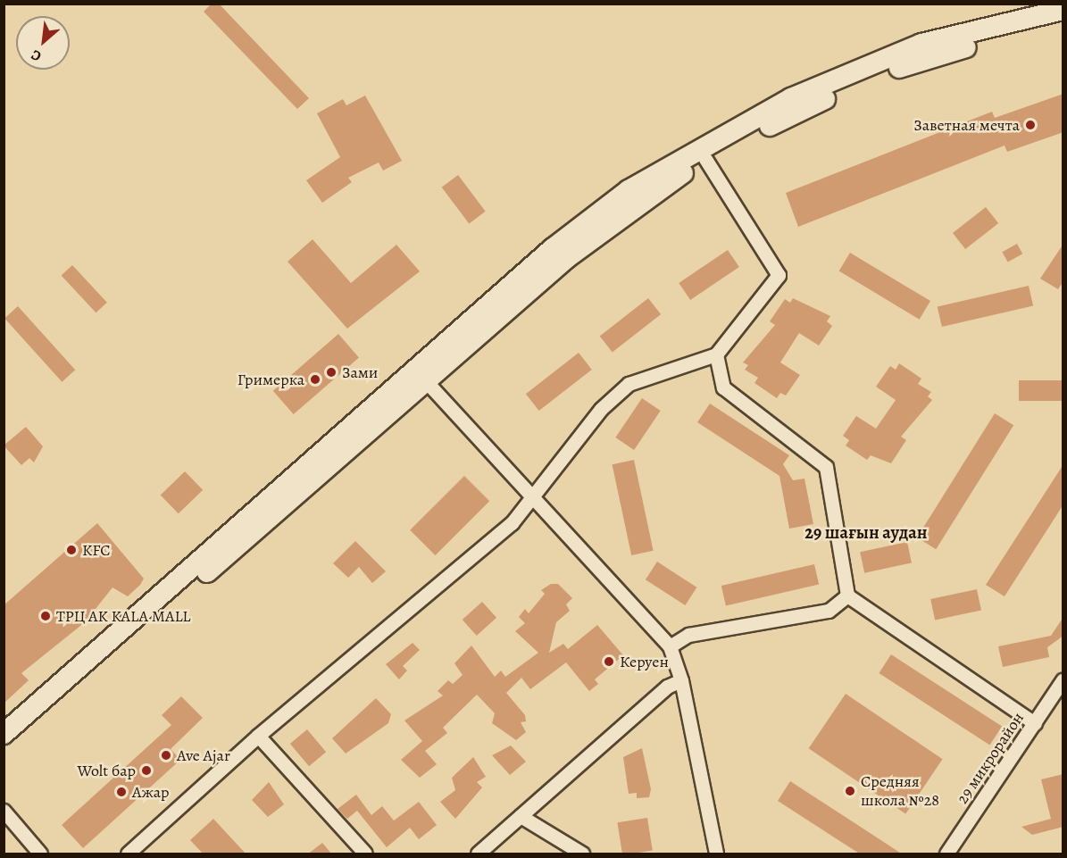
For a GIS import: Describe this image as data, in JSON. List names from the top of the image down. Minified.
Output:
{"streets":{"street":["29 микрорайон"]},"districts":["29 шағын аудан"],"places":["Заветная мечта","Зами","Гримерка","KFC","ТРЦ AK KALA MALL","Керуен","Ave Ajar","Wolt бар","Средняя школа №28","Ажар"],"north":"bottom left"}
